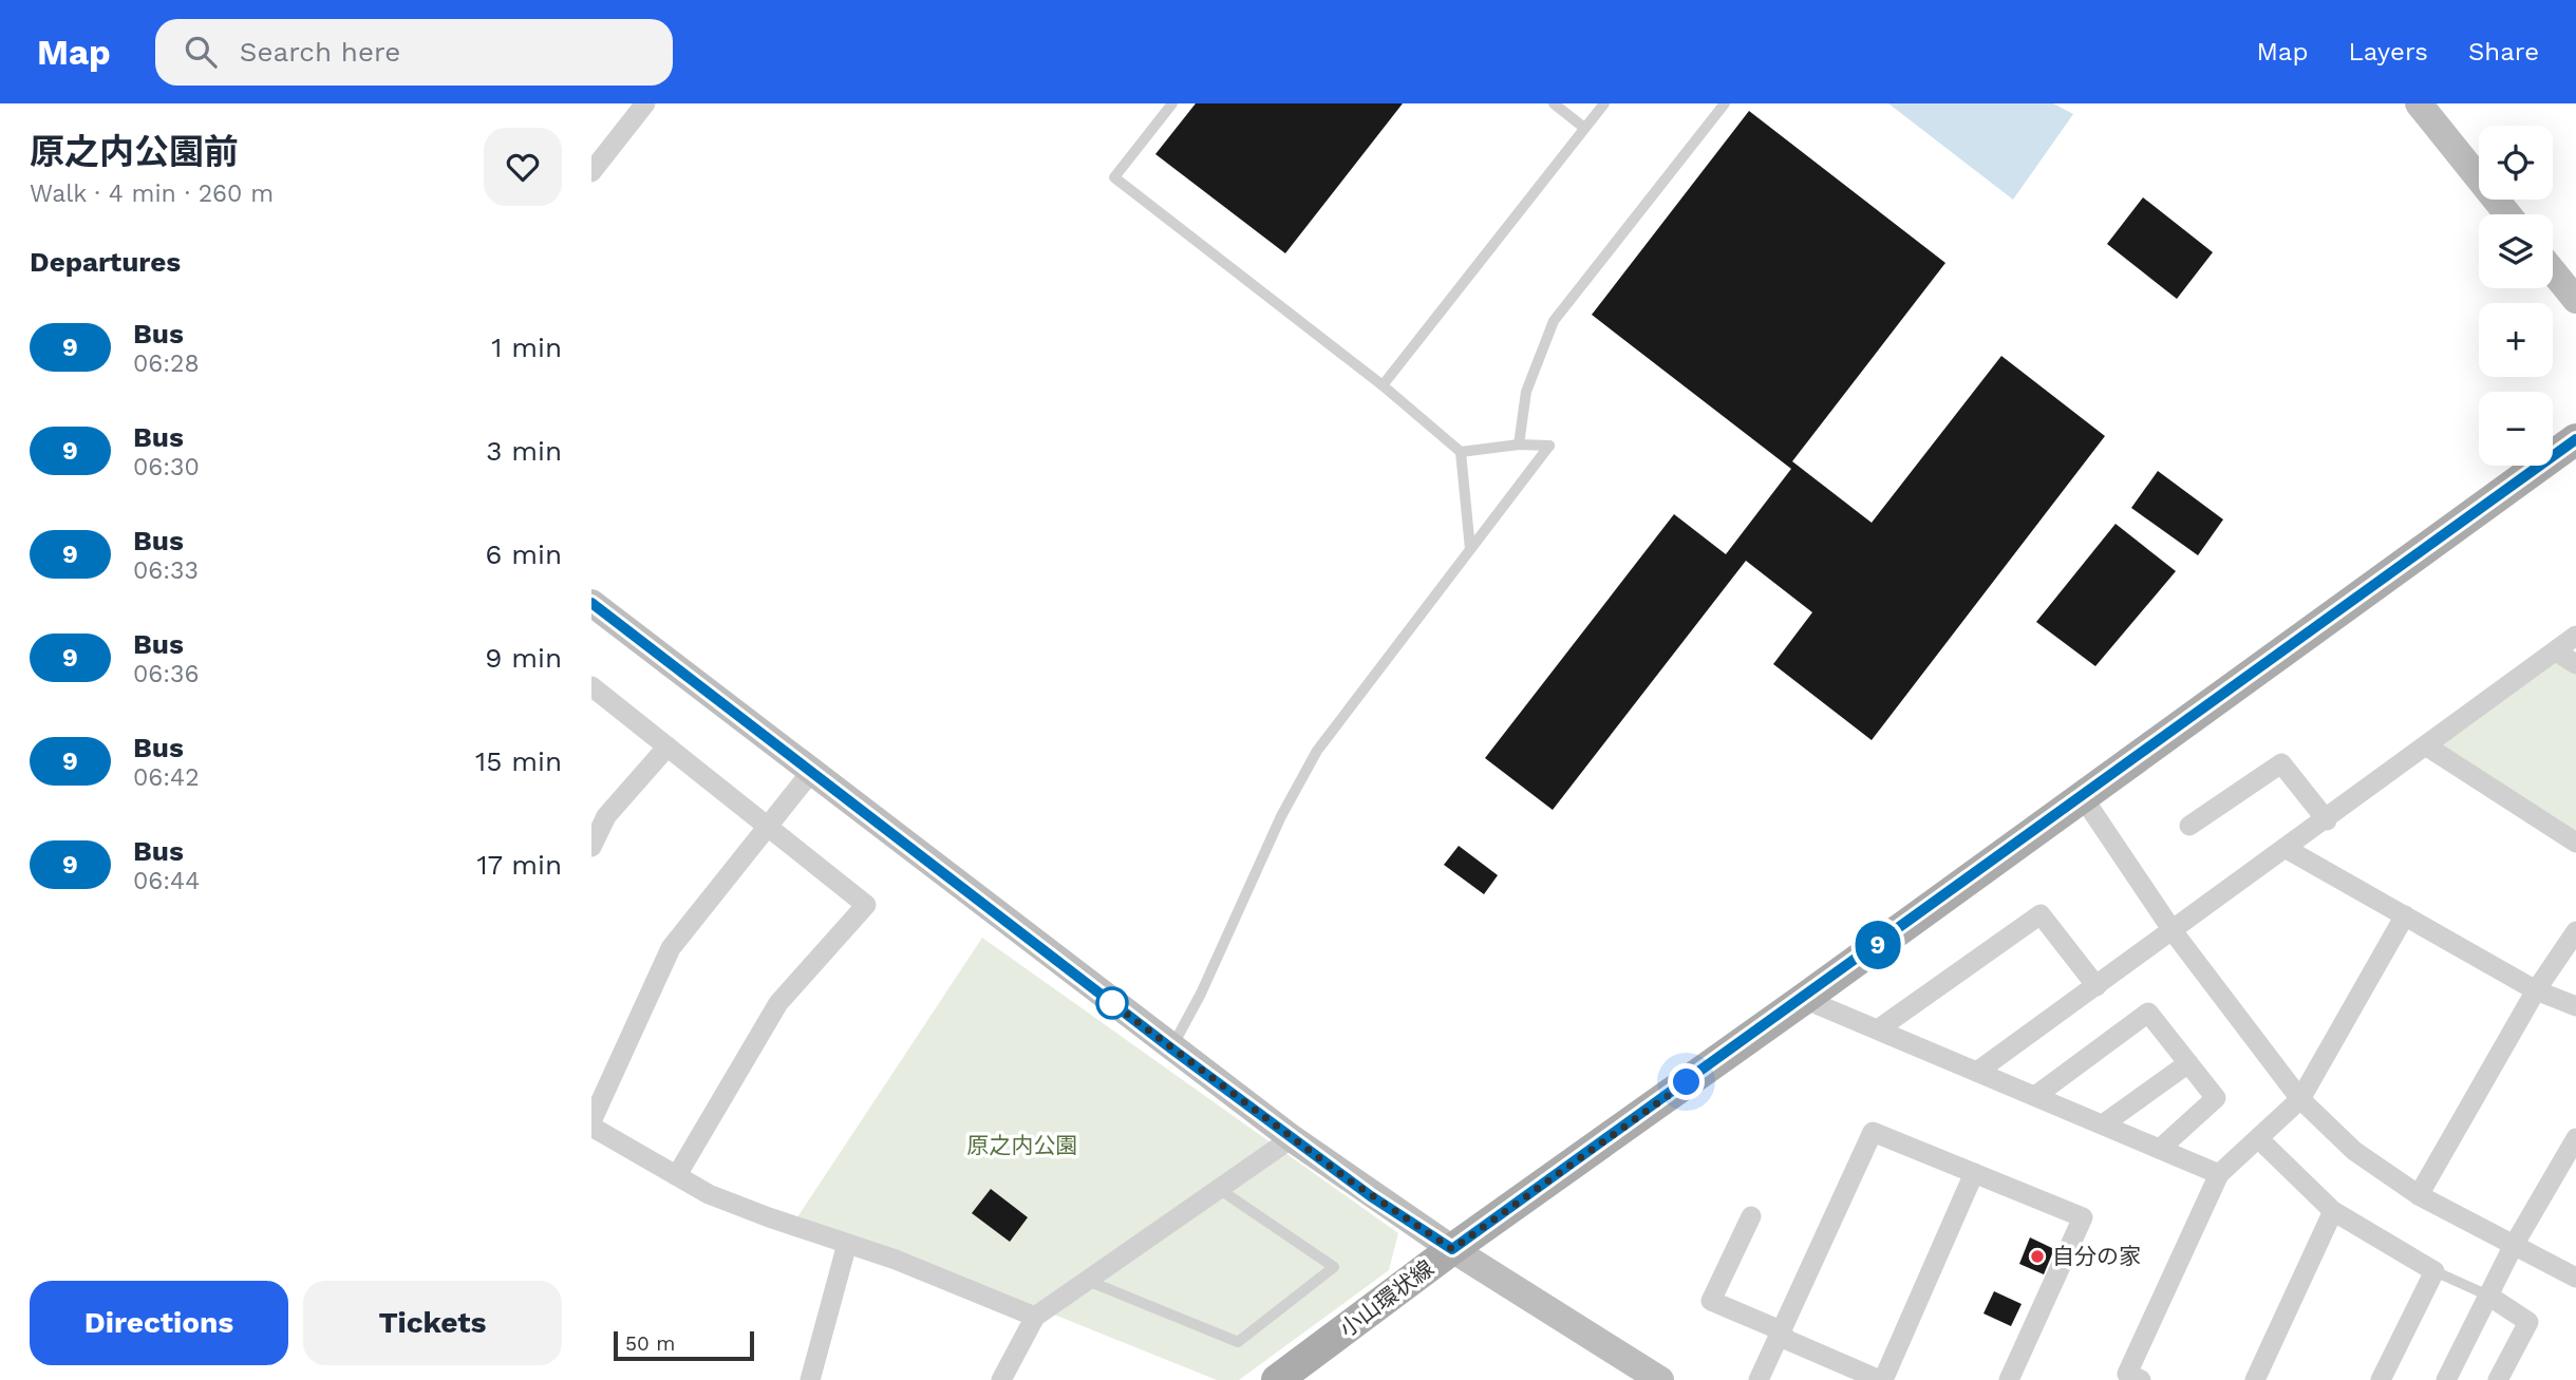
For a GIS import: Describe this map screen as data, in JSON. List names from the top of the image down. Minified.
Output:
{"streets":{"main road":["小山環状線"]},"parks":["原之内公園"],"places":["自分の家"],"lines":["bus line 9"],"scale_bar":"50 m","page":{"header":"Map","search":"Search here","nav":["Map","Layers","Share"],"heading":[["原之内公園前","Walk · 4 min · 260 m"],"Departures"],"on_map":"9","map_buttons":["+","−"],"list":[{"mark":"9","name":"Bus","note":"06:28","value":"1 min"},{"mark":"9","name":"Bus","note":"06:30","value":"3 min"},{"mark":"9","name":"Bus","note":"06:33","value":"6 min"},{"mark":"9","name":"Bus","note":"06:36","value":"9 min"},{"mark":"9","name":"Bus","note":"06:42","value":"15 min"},{"mark":"9","name":"Bus","note":"06:44","value":"17 min"}],"buttons":["Directions","Tickets"],"scale":"50 m"}}
